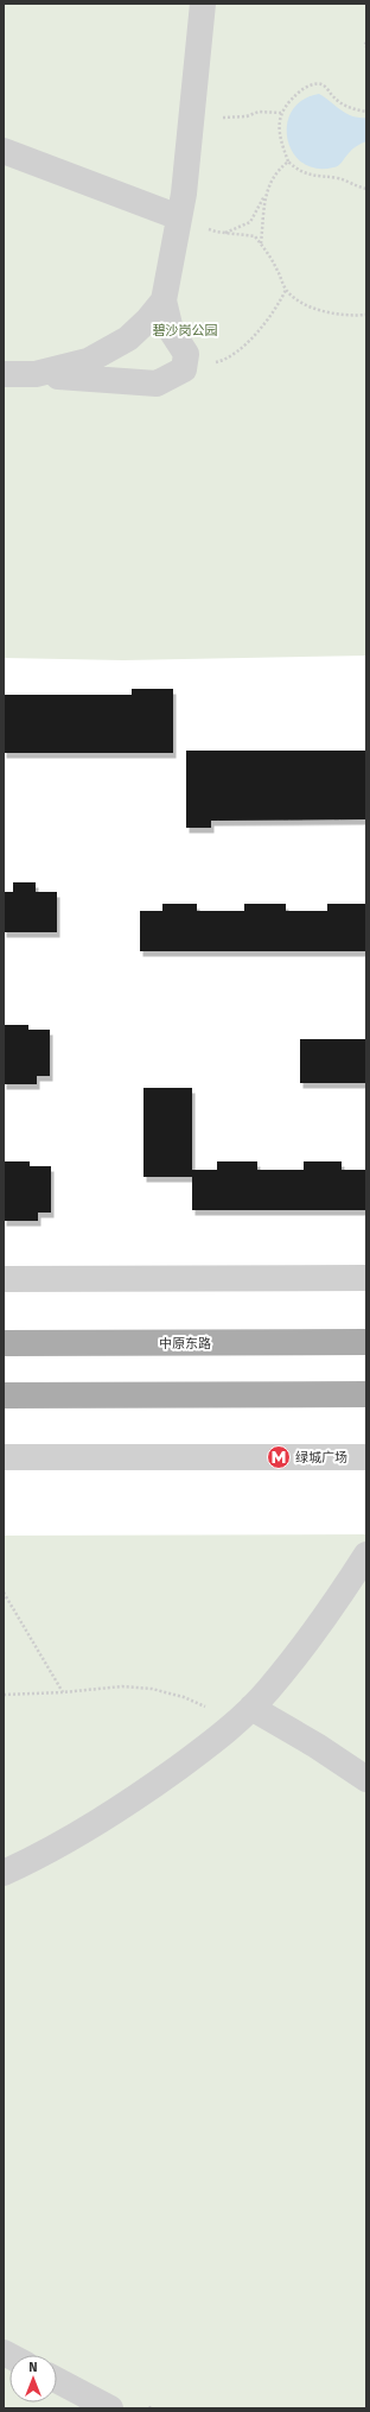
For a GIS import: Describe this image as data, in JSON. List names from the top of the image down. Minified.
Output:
{"streets":{"main road":["中原东路"]},"parks":["碧沙岗公园"],"places":{"metro station":["绿城广场"]},"north":"top"}
